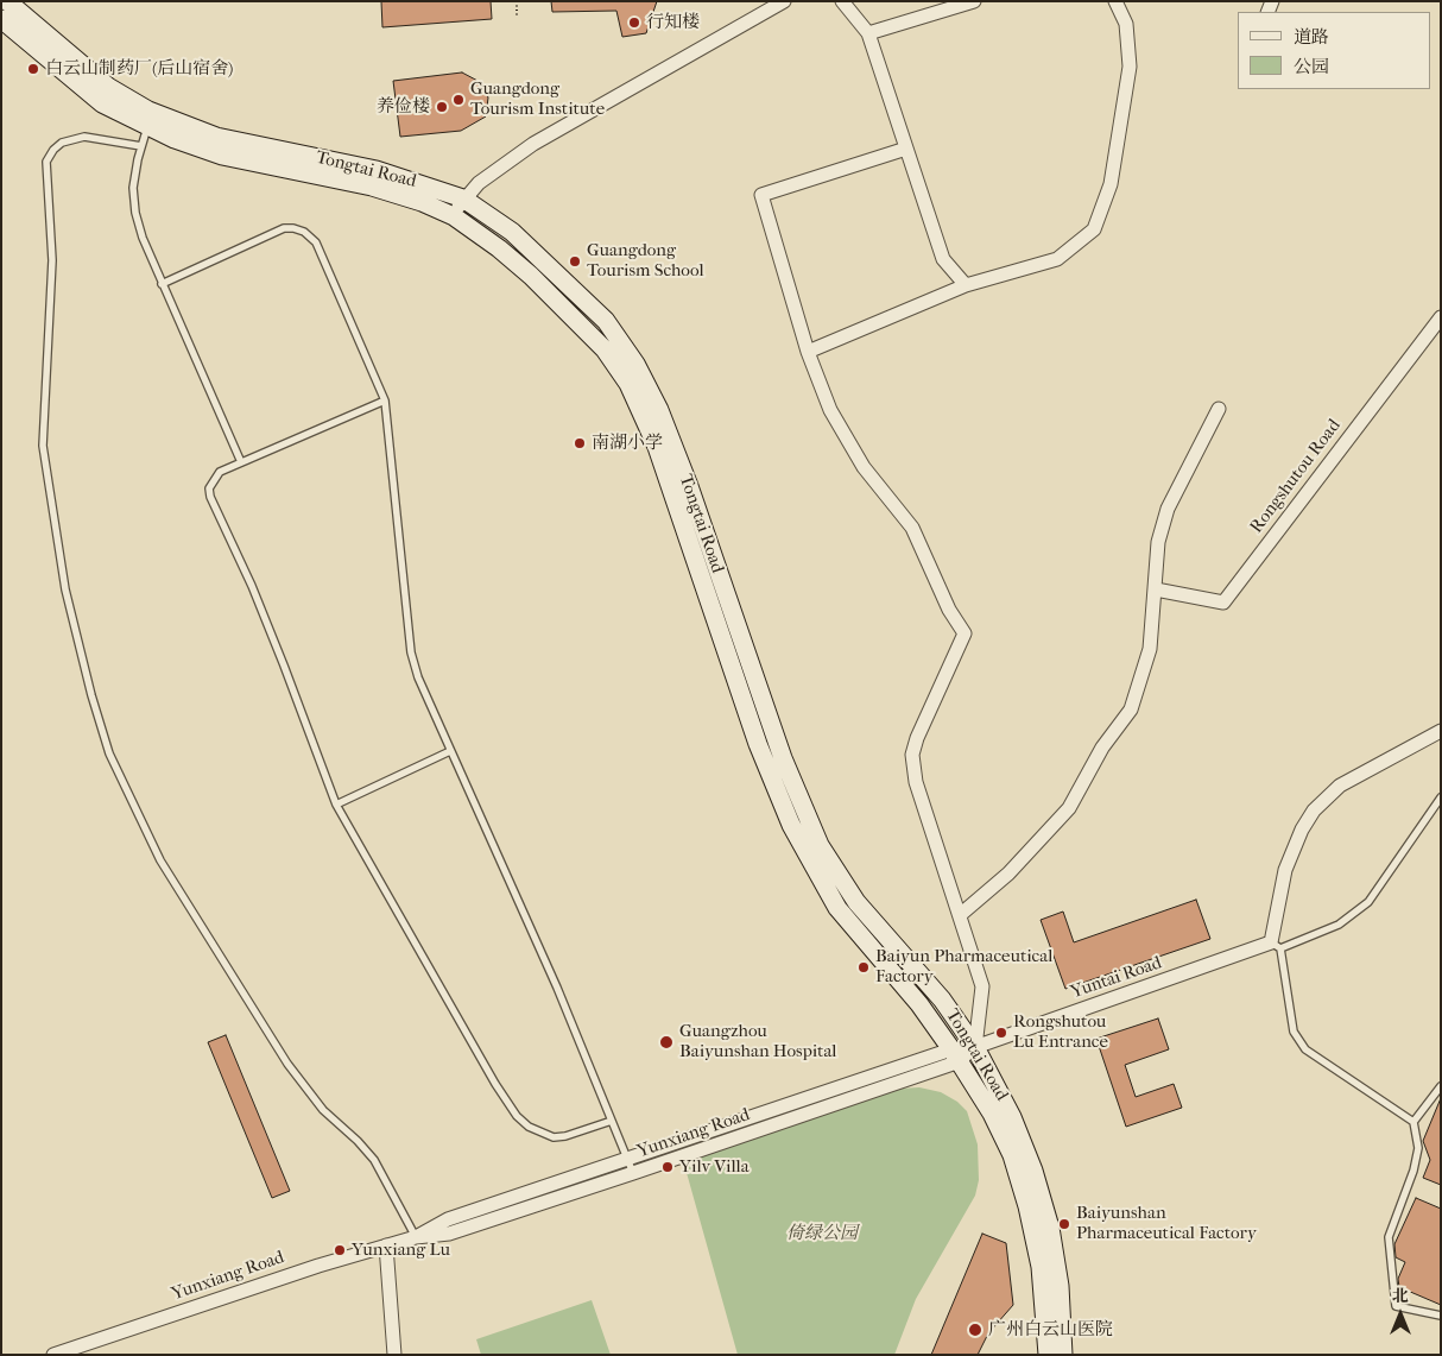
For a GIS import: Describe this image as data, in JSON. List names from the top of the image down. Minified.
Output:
{"streets":{"main road":["Tongtai Road"],"street":["Rongshutou Road","Yuntai Road","Yunxiang Road"]},"crossings":[["Tongtai Road","Yuntai Road"],["Tongtai Road","Yunxiang Road"],["Yuntai Road","Yunxiang Road"]],"parks":["倚绿公园"],"places":["行知楼","白云山制药厂(后山宿舍)","Guangdong Tourism Institute","养俭楼","Guangdong Tourism School","南湖小学","Baiyun Pharmaceutical Factory","Rongshutou Lu Entrance","Guangzhou Baiyunshan Hospital","Yilv Villa","Baiyunshan Pharmaceutical Factory","Yunxiang Lu","广州白云山医院"],"legend":["道路","公园"],"north":"top"}
